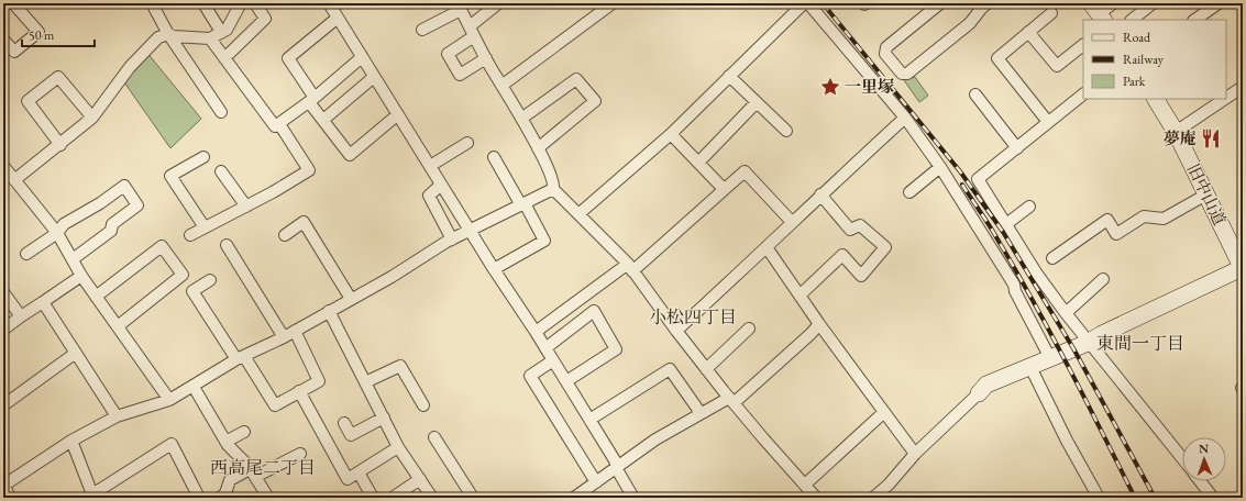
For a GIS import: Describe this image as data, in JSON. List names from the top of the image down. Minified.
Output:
{"streets":{"street":["旧中山道"]},"districts":["小松四丁目","東間一丁目","西高尾二丁目"],"places":{"place":["一里塚"],"restaurant":["夢庵"]},"legend":["Road","Railway","Park"],"scale_bar":"50 m","north":"top"}
